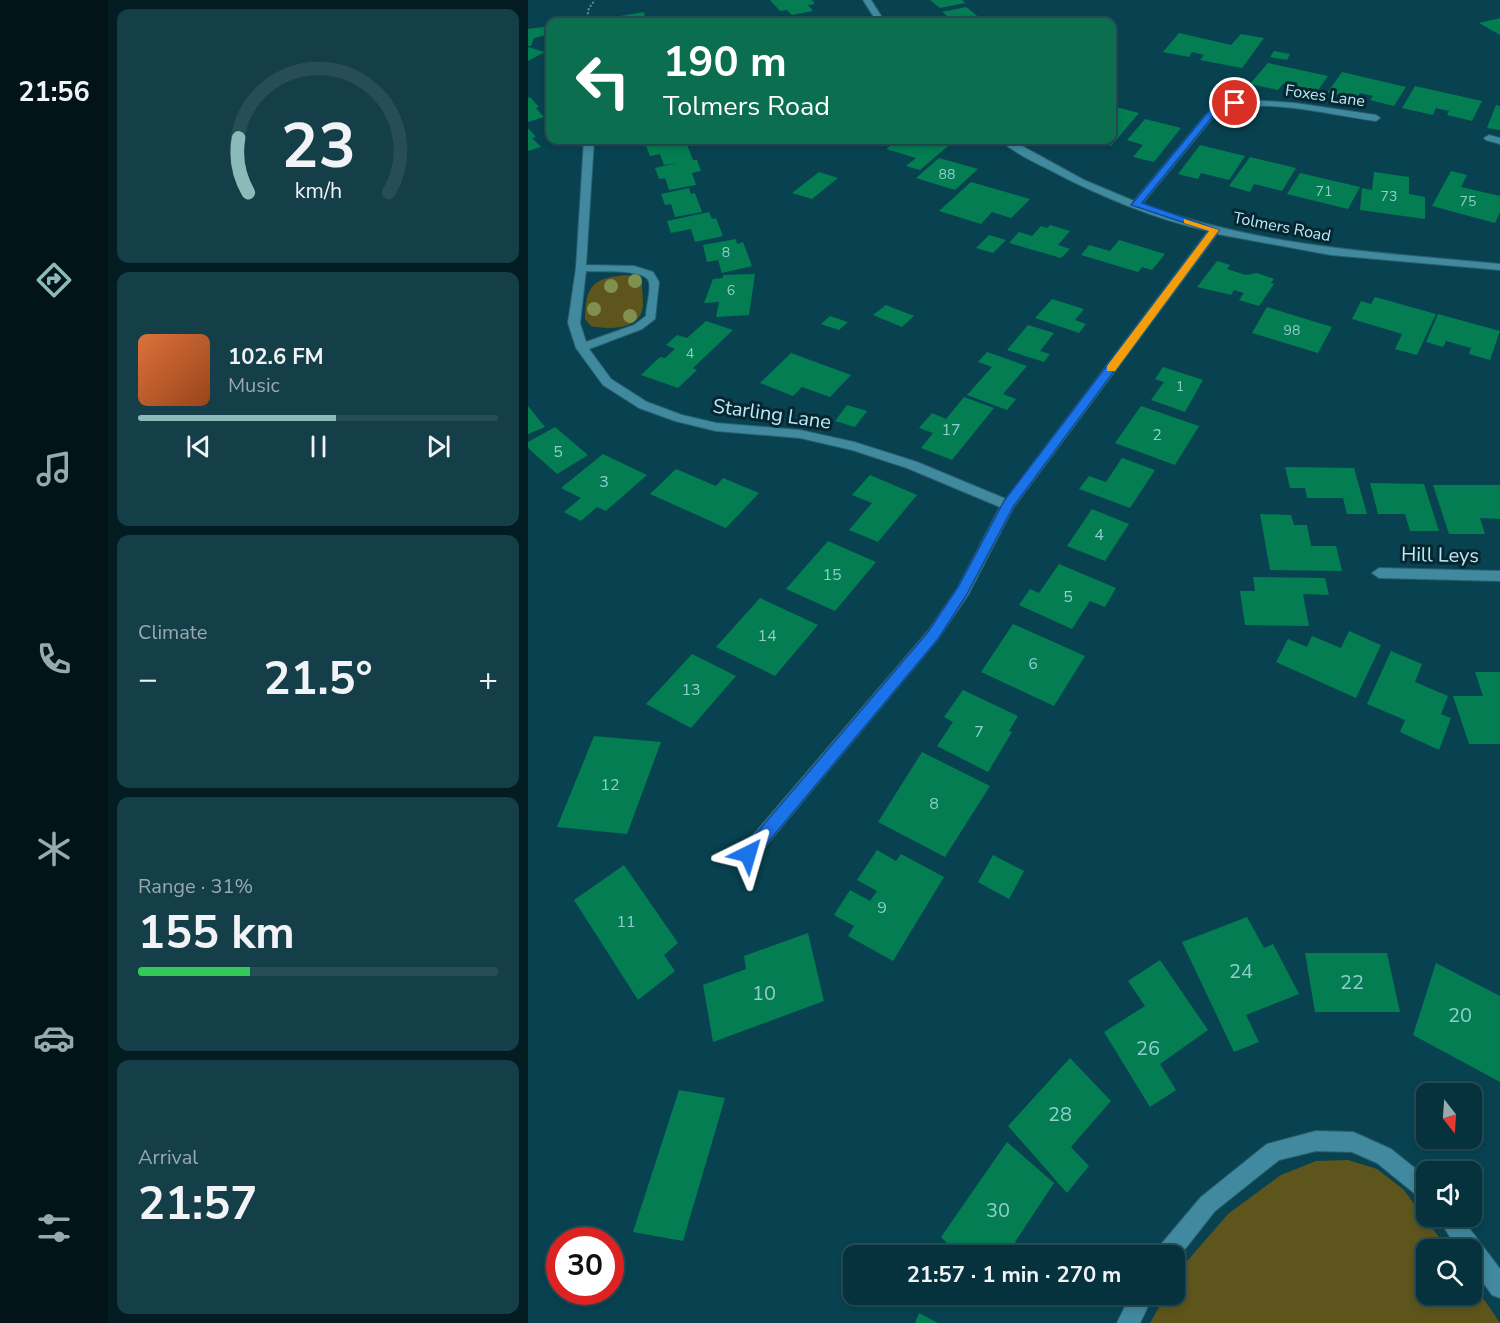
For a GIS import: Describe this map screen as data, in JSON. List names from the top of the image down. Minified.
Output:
{"streets":{"street":["Foxes Lane","Tolmers Road","Starling Lane","Hill Leys"]},"crossings":[["Foxes Lane","Tolmers Road"]],"house_numbers":["88","71","73","75","8","6","98","4","1","17","2","5","3","4","15","5","14","6","13","7","12","8","9","11","24","22","10","20","26","28","30"],"north":"bottom","page":{"tabs":"21:56","turn":["190 m","Tolmers Road"],"song":["102.6 FM","Music"],"tile":["Climate",["Range · 31%","155 km"],["Arrival","21:57"]],"heat":["−","21.5°","+"],"limit":"30","trip":"21:57 · 1 min · 270 m","gauge":["23","km/h"]}}
